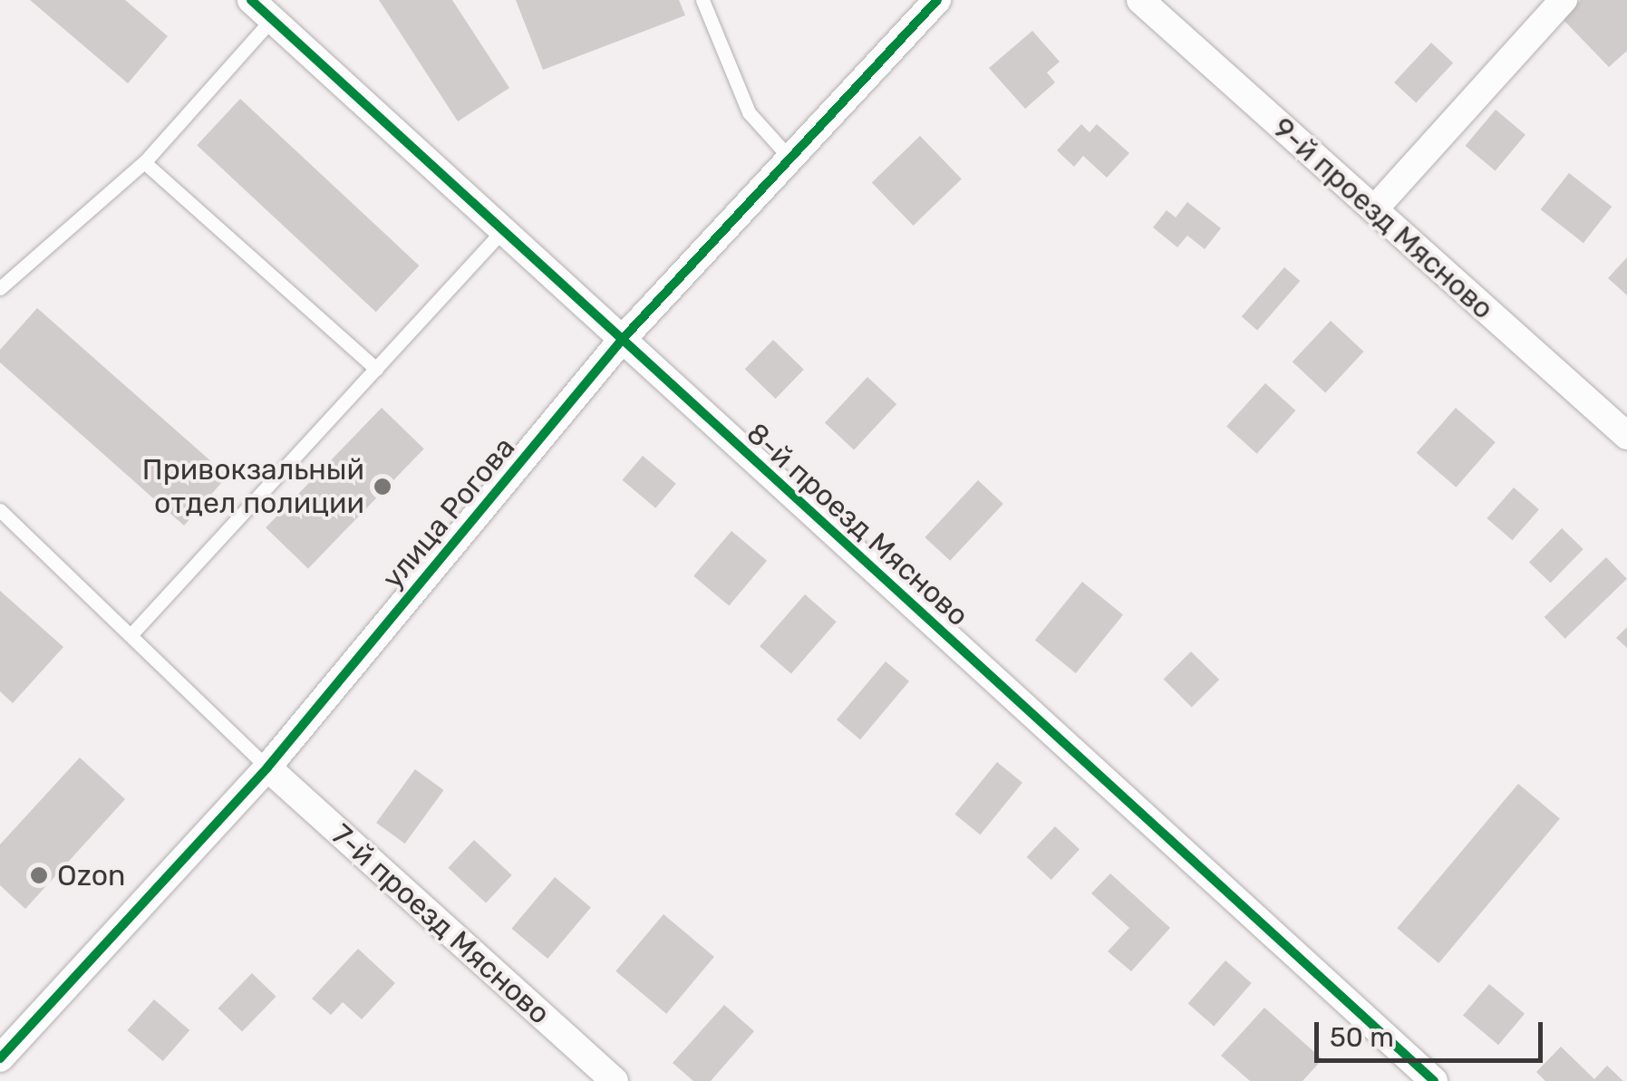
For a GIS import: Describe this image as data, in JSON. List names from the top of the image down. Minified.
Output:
{"streets":{"street":["9-й проезд Мясново","улица Рогова","8-й проезд Мясново","7-й проезд Мясново"]},"crossings":[["улица Рогова","8-й проезд Мясново"],["улица Рогова","7-й проезд Мясново"]],"places":["Привокзальный отдел полиции","Ozon"],"scale_bar":"50 m"}
